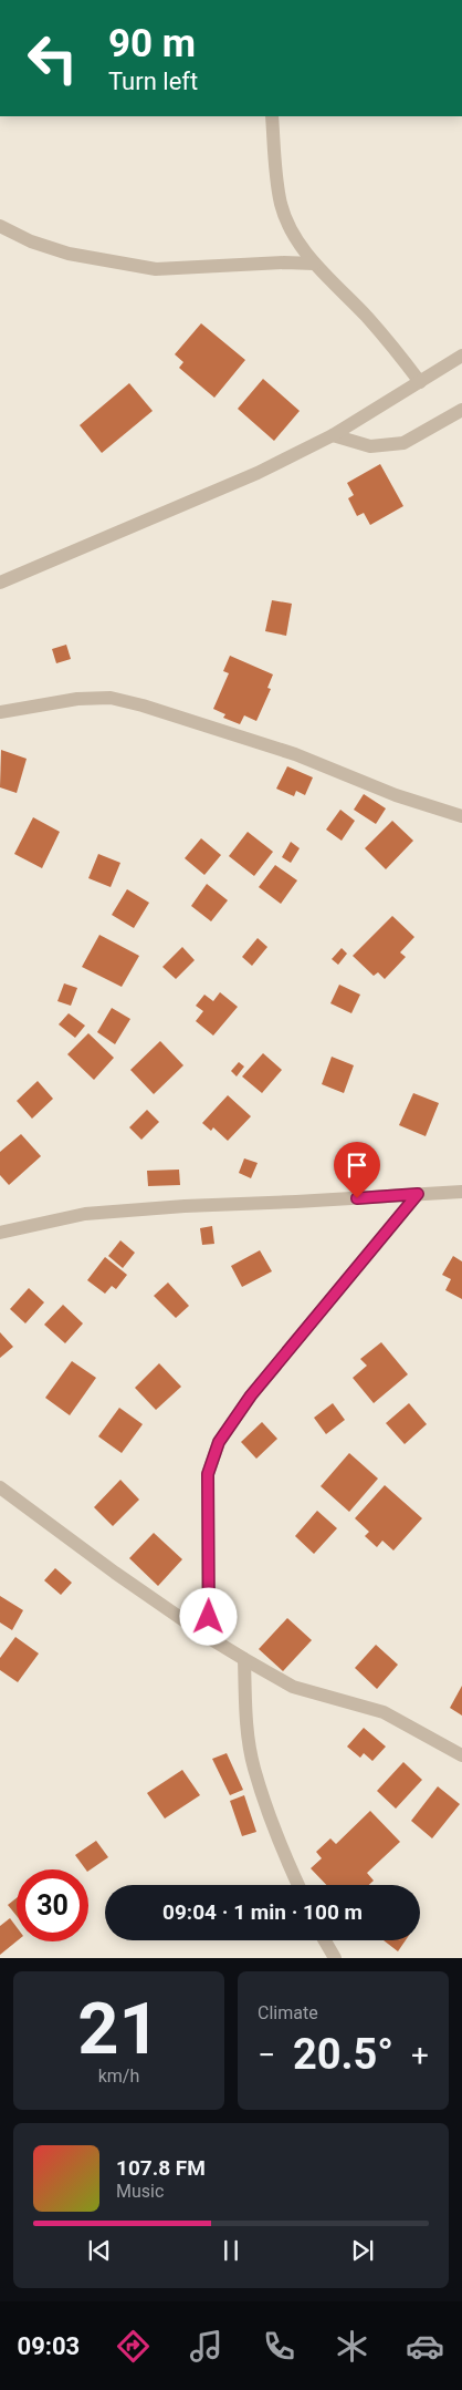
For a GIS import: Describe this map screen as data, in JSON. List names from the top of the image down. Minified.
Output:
{"page":{"turn":["90 m","Turn left"],"limit":"30","trip":"09:04 · 1 min · 100 m","tile":[["21","km/h"],"Climate"],"heat":["−","20.5°","+"],"song":["107.8 FM","Music"],"tabs":"09:03"}}
